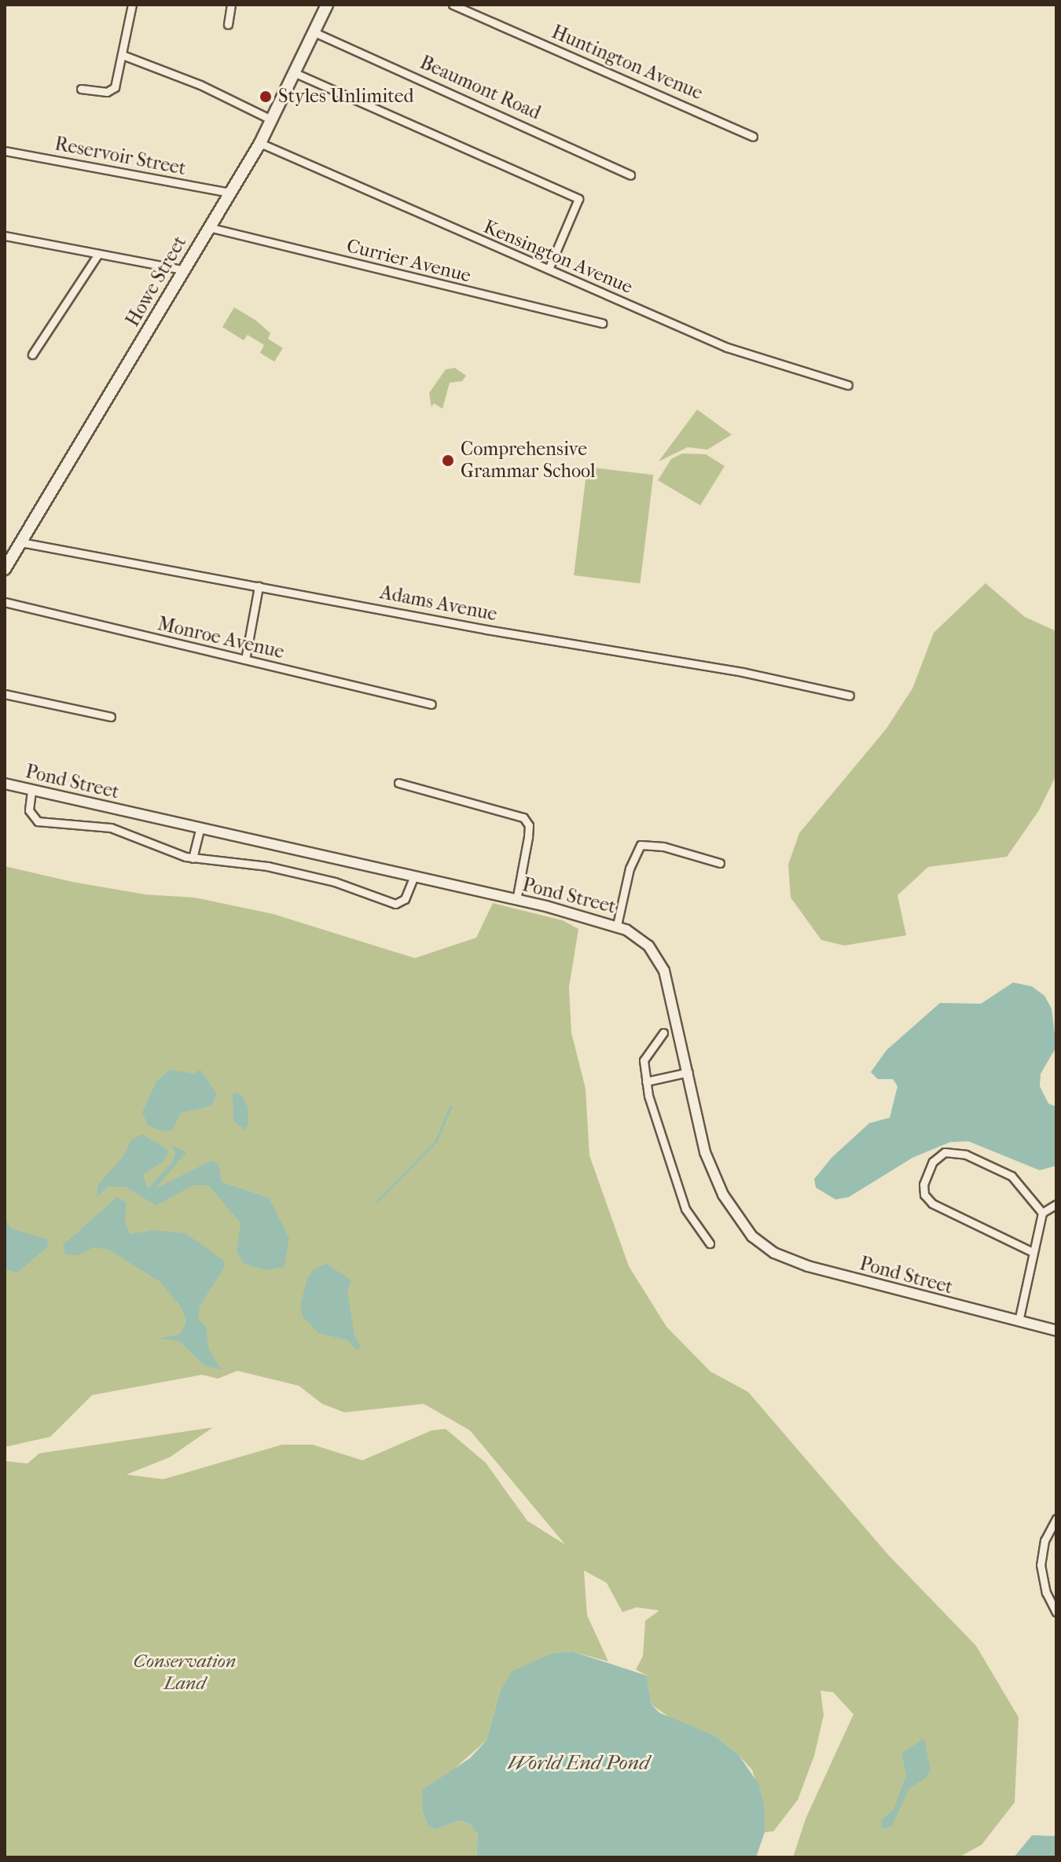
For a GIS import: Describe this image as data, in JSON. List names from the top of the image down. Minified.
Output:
{"streets":{"main road":["Howe Street"],"street":["Huntington Avenue","Beaumont Road","Reservoir Street","Kensington Avenue","Currier Avenue","Adams Avenue","Monroe Avenue","Pond Street"]},"crossings":[["Beaumont Road","Howe Street"],["Reservoir Street","Howe Street"],["Kensington Avenue","Howe Street"],["Currier Avenue","Howe Street"],["Howe Street","Adams Avenue"]],"water":["World End Pond"],"parks":["Conservation Land"],"places":["Styles Unlimited","Comprehensive Grammar School"]}
